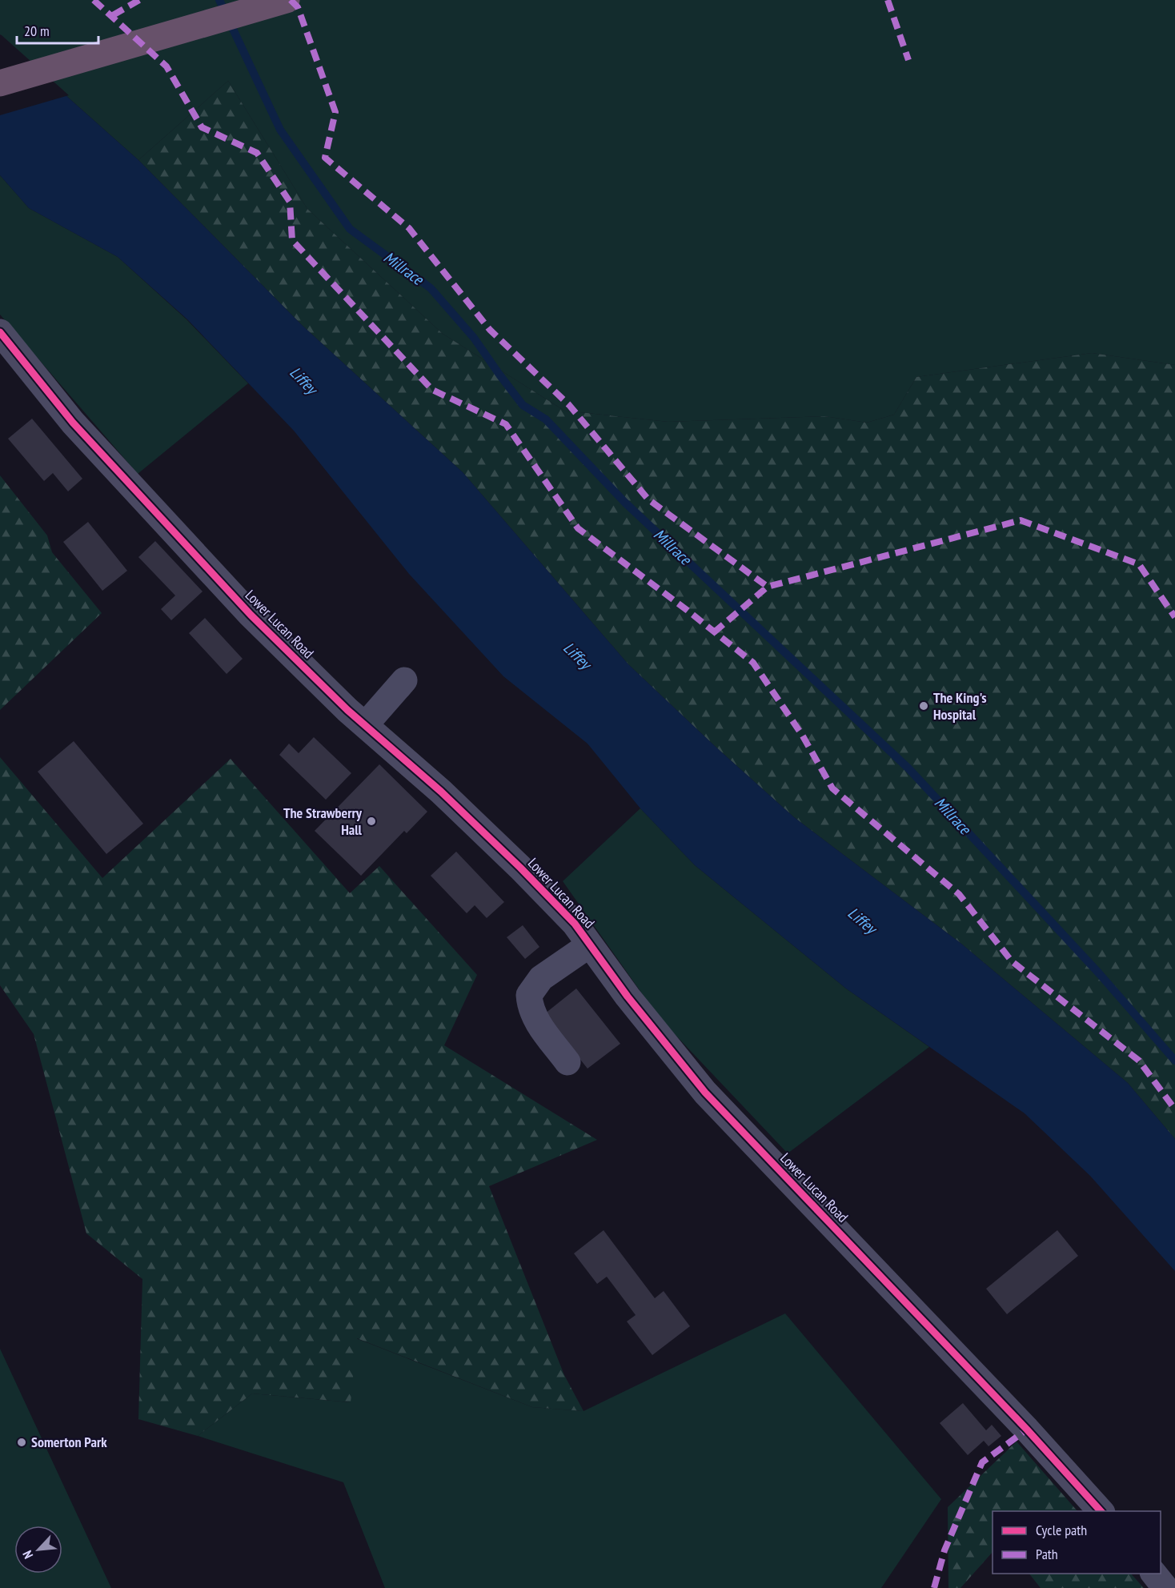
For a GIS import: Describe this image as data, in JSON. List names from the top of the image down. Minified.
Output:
{"streets":{"street":["Lower Lucan Road"]},"water":["Millrace","Liffey"],"places":["The King's Hospital","The Strawberry Hall","Somerton Park"],"legend":["Cycle path","Path"],"scale_bar":"20 m","north":"bottom left"}
